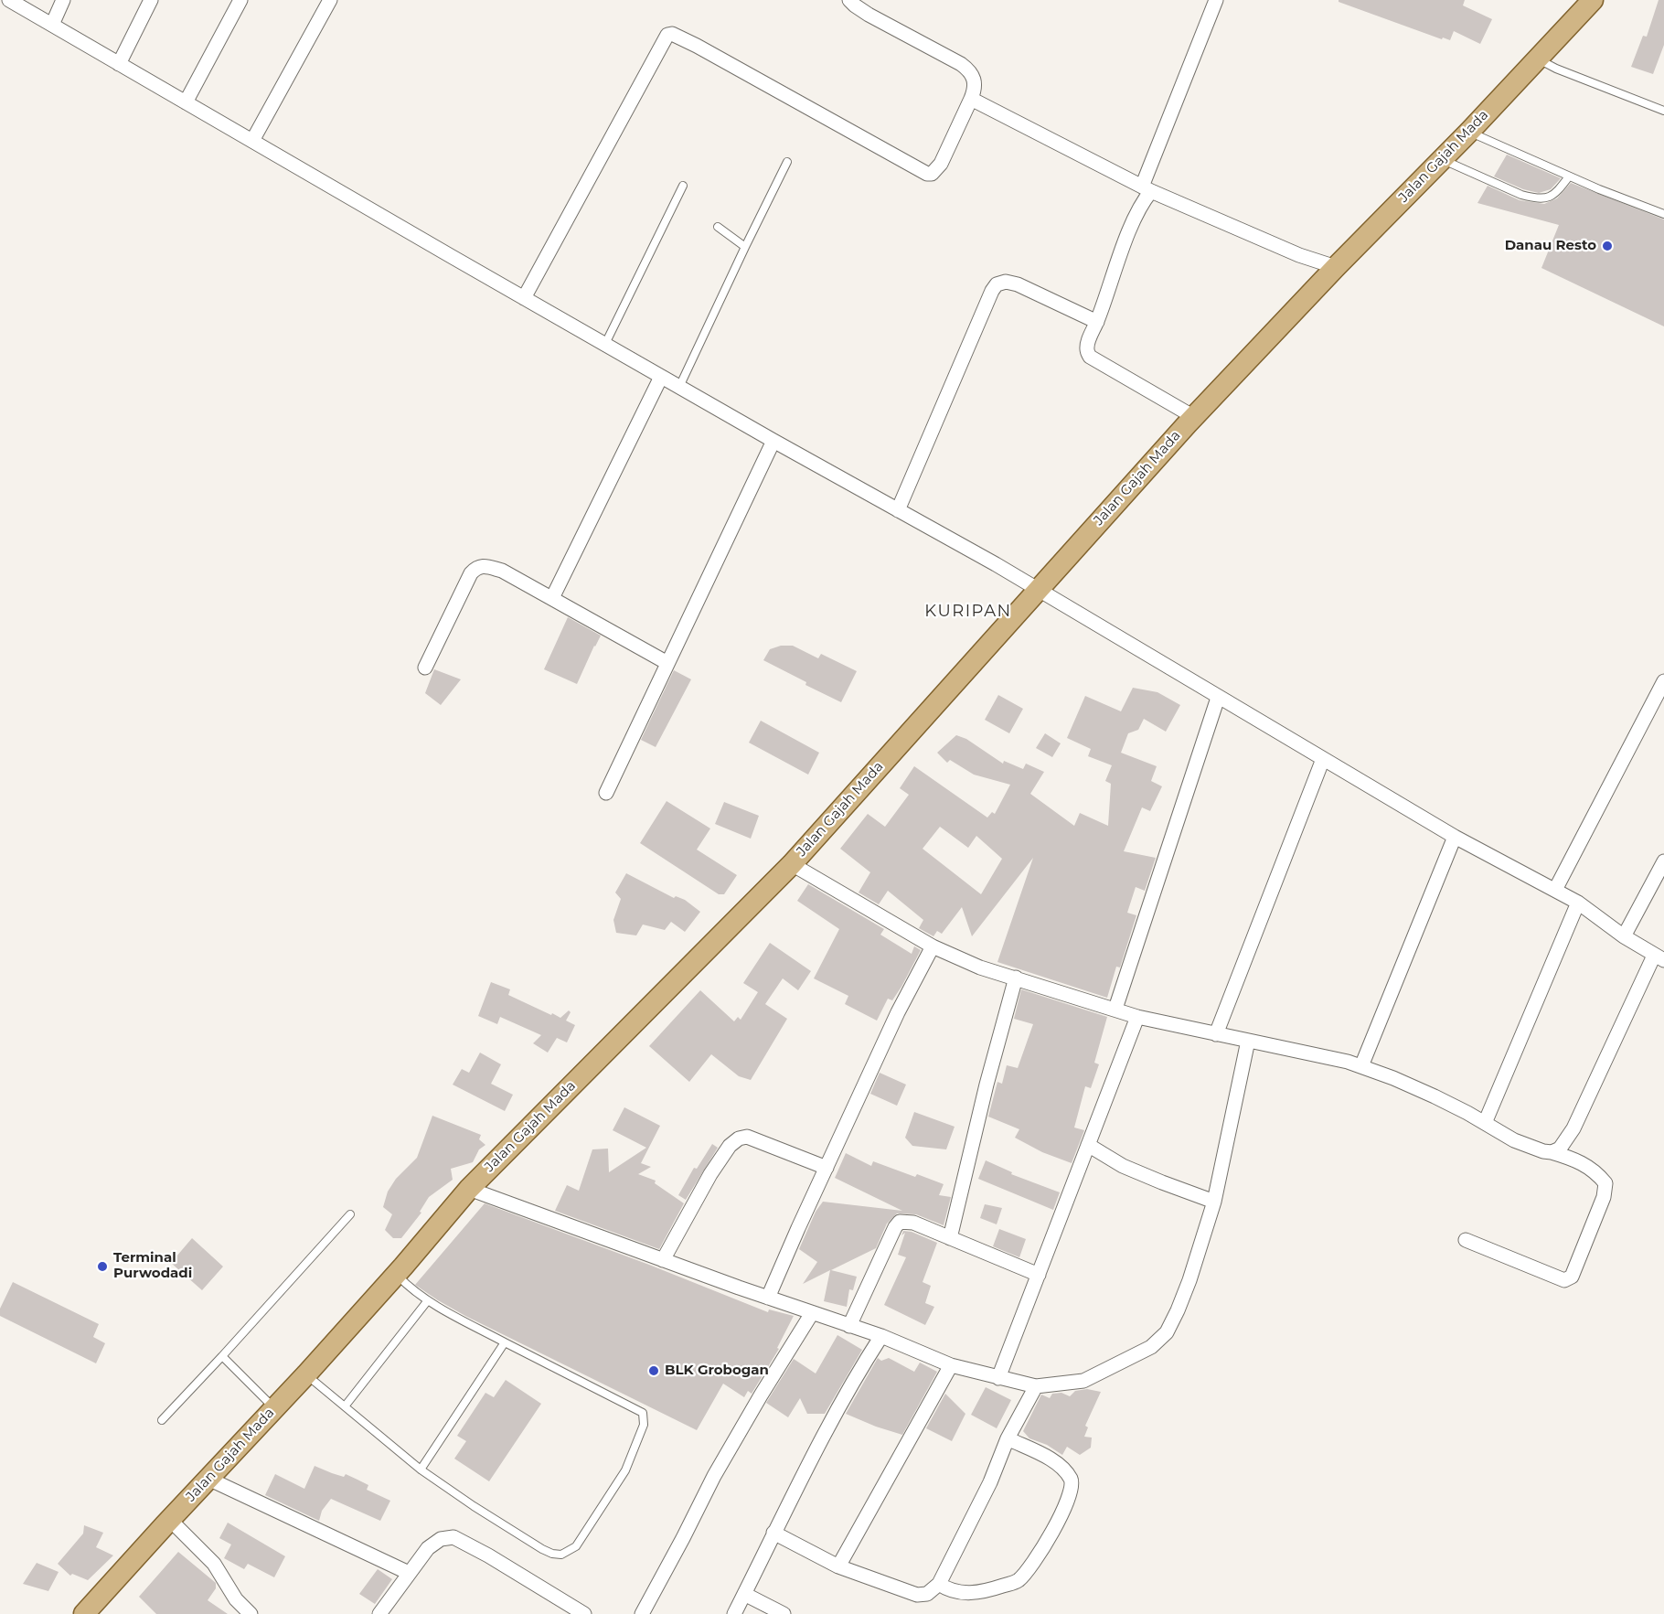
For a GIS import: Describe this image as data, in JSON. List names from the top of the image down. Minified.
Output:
{"streets":{"main road":["Jalan Gajah Mada"]},"districts":["KURIPAN"],"places":["Danau Resto","Terminal Purwodadi","BLK Grobogan"]}
